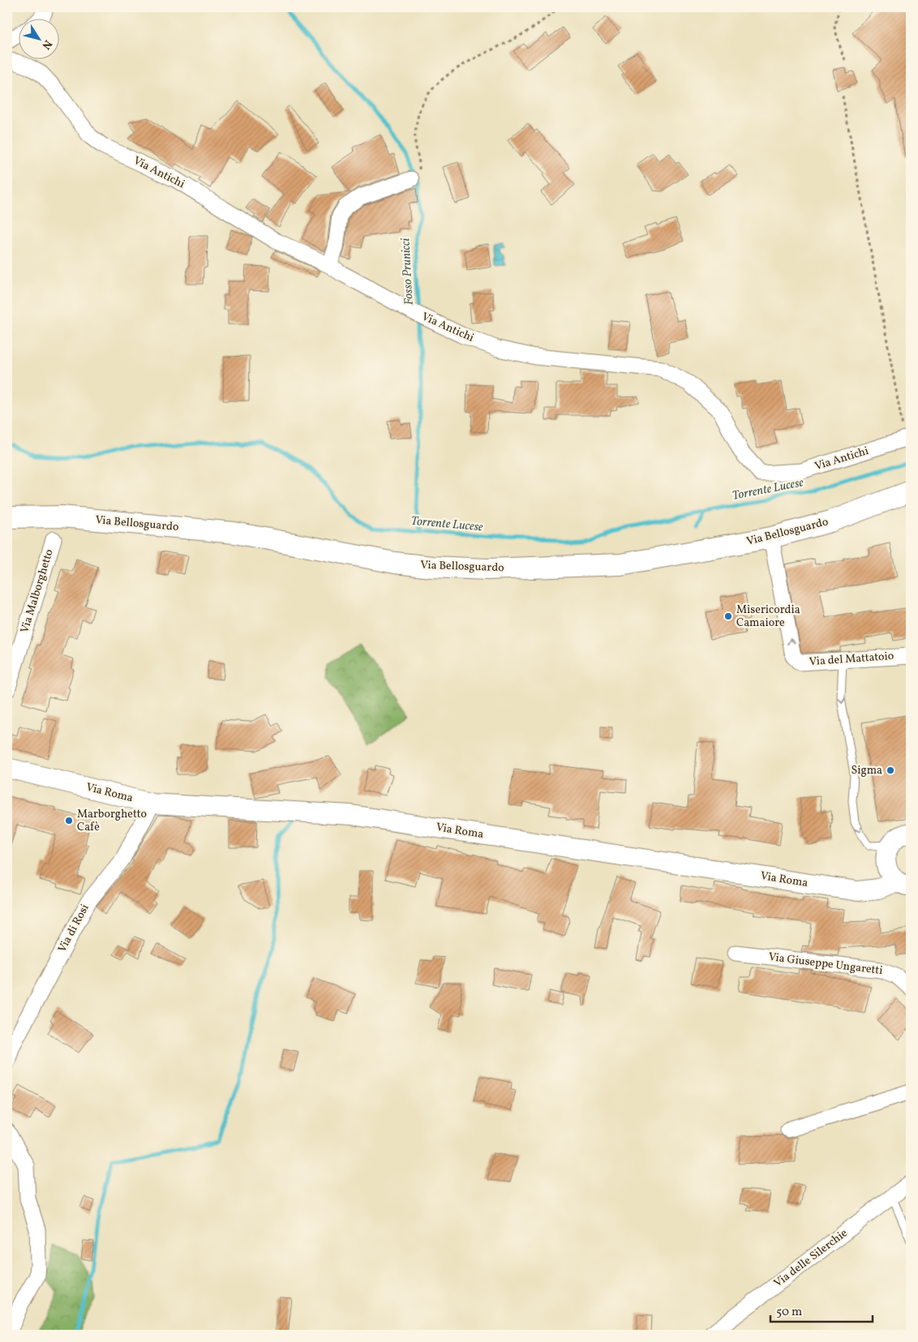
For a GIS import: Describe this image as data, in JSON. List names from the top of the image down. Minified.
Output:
{"streets":{"main road":["Via Bellosguardo"],"street":["Via Antichi","Via Malborghetto","Via del Mattatoio","Via Roma","Via di Rosi","Via Giuseppe Ungaretti","Via delle Silerchie"]},"crossings":[["Via Bellosguardo","Via del Mattatoio"],["Via Roma","Via di Rosi"]],"one_way":["Via del Mattatoio"],"water":["Fosso Prunicci","Torrente Lucese"],"places":["Misericordia Camaiore","Sigma","Marborghetto Cafè"],"scale_bar":"50 m","north":"bottom right"}
